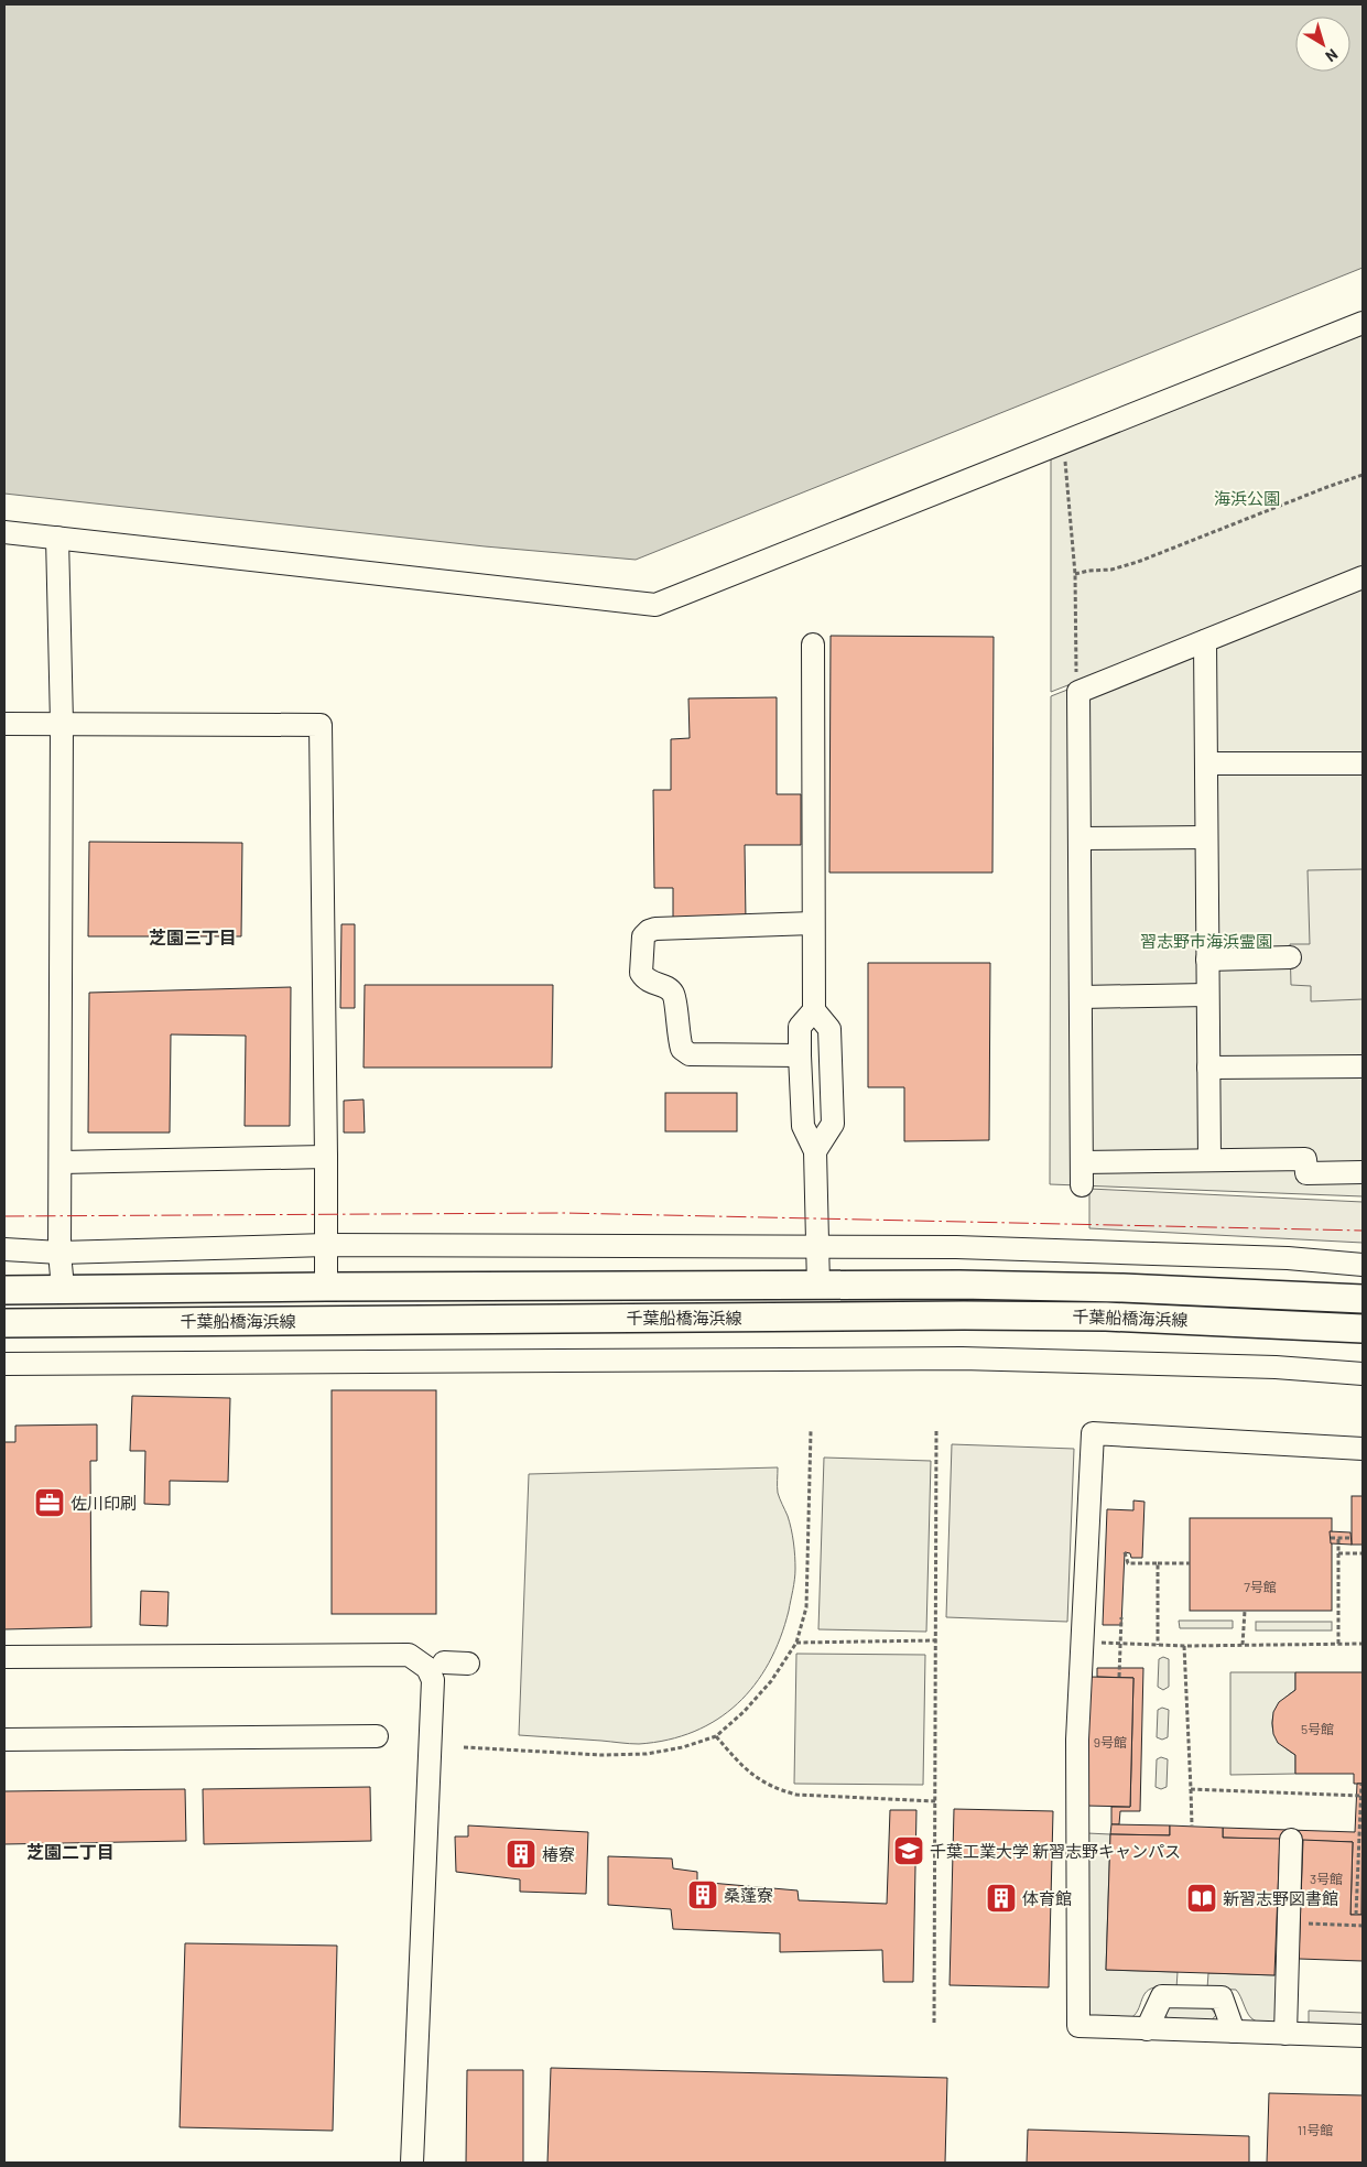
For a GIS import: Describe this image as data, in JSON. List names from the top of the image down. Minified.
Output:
{"streets":{"main road":["千葉船橋海浜線"]},"districts":["芝園三丁目","芝園二丁目"],"parks":["海浜公園","習志野市海浜霊園"],"places":{"office":["佐川印刷"],"school or university":["千葉工業大学 新習志野キャンパス"],"building":["椿寮","桑蓬寮","体育館"],"library":["新習志野図書館"]},"house_numbers":["7号館","5号館","9号館","3号館","11号館"],"north":"bottom right"}
